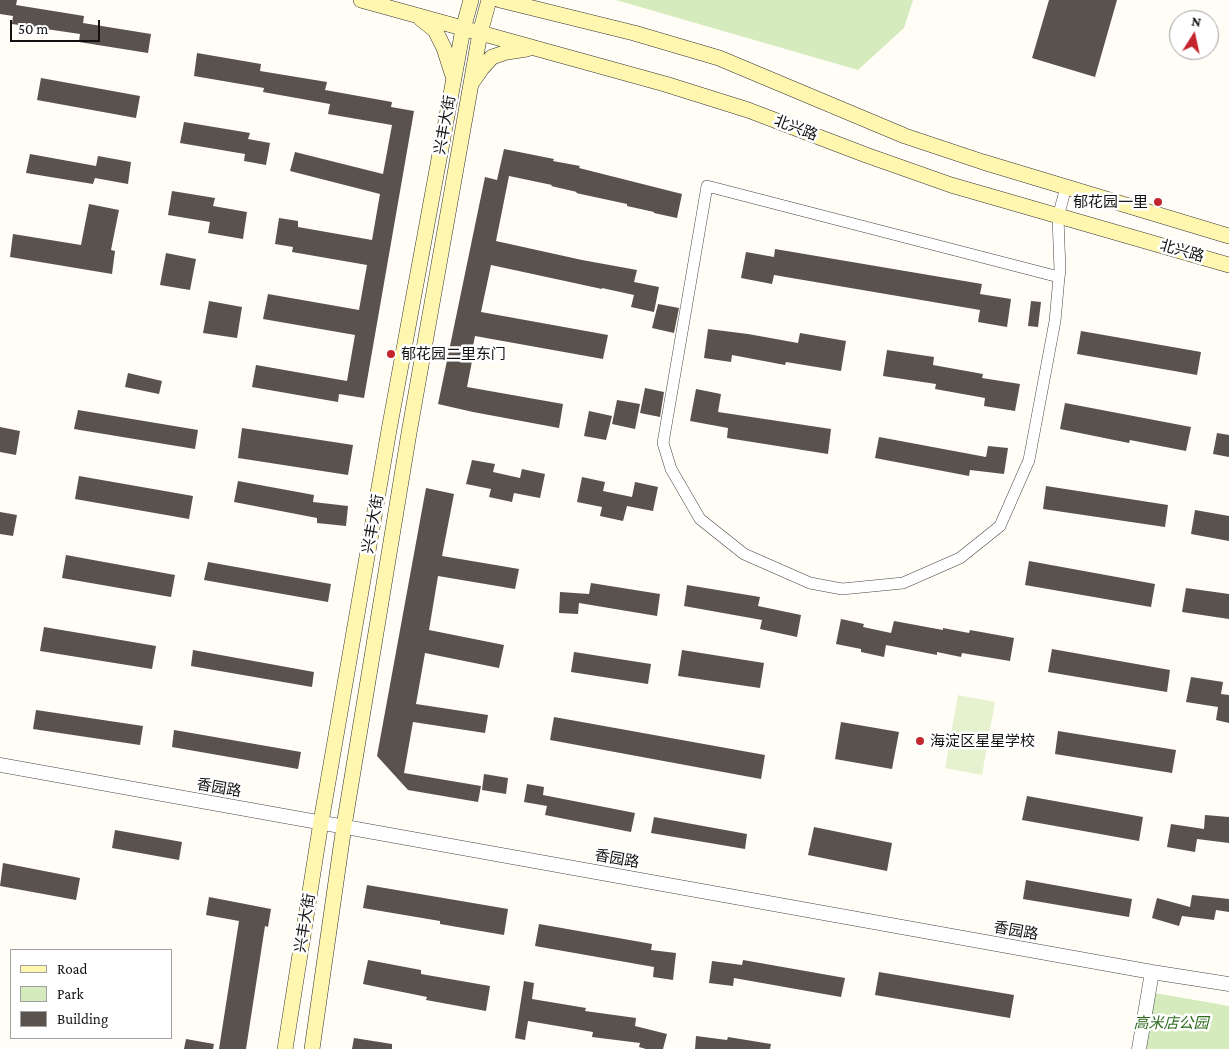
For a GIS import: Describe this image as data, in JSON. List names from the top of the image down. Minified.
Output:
{"streets":{"main road":["兴丰大街","北兴路"],"street":["香园路"]},"crossings":[["兴丰大街","北兴路"],["兴丰大街","香园路"]],"parks":["高米店公园"],"places":["郁花园一里","郁花园二里东门","海淀区星星学校"],"legend":["Road","Park","Building"],"scale_bar":"50 m","north":"top"}
